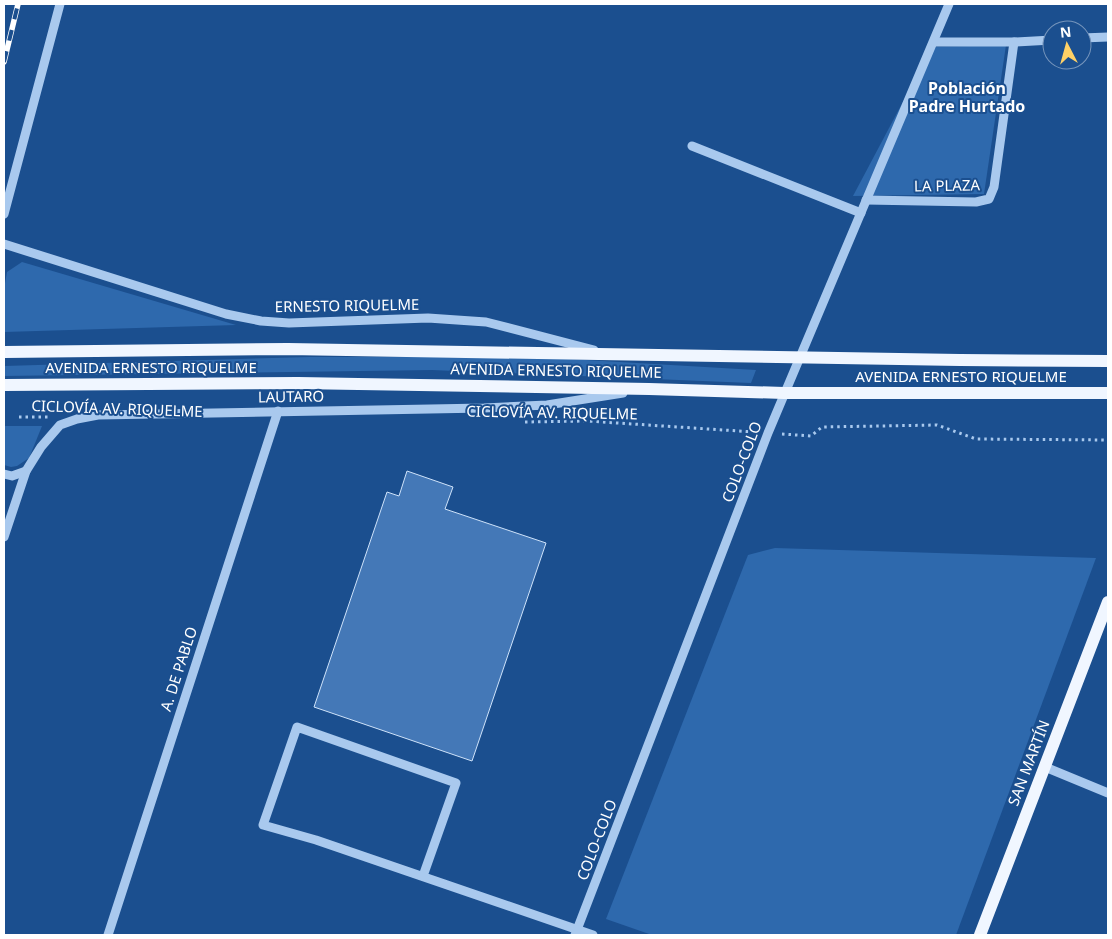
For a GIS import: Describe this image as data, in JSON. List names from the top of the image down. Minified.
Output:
{"streets":{"main road":["AVENIDA ERNESTO RIQUELME","SAN MARTÍN"],"street":["LA PLAZA","ERNESTO RIQUELME","LAUTARO","COLO-COLO","A. DE PABLO"],"path":["CICLOVÍA AV. RIQUELME"]},"crossings":[["LA PLAZA","COLO-COLO"],["ERNESTO RIQUELME","AVENIDA ERNESTO RIQUELME"],["AVENIDA ERNESTO RIQUELME","LAUTARO"],["AVENIDA ERNESTO RIQUELME","COLO-COLO"],["LAUTARO","CICLOVÍA AV. RIQUELME"],["LAUTARO","A. DE PABLO"],["CICLOVÍA AV. RIQUELME","COLO-COLO"]],"districts":["Población Padre Hurtado"],"north":"top"}
